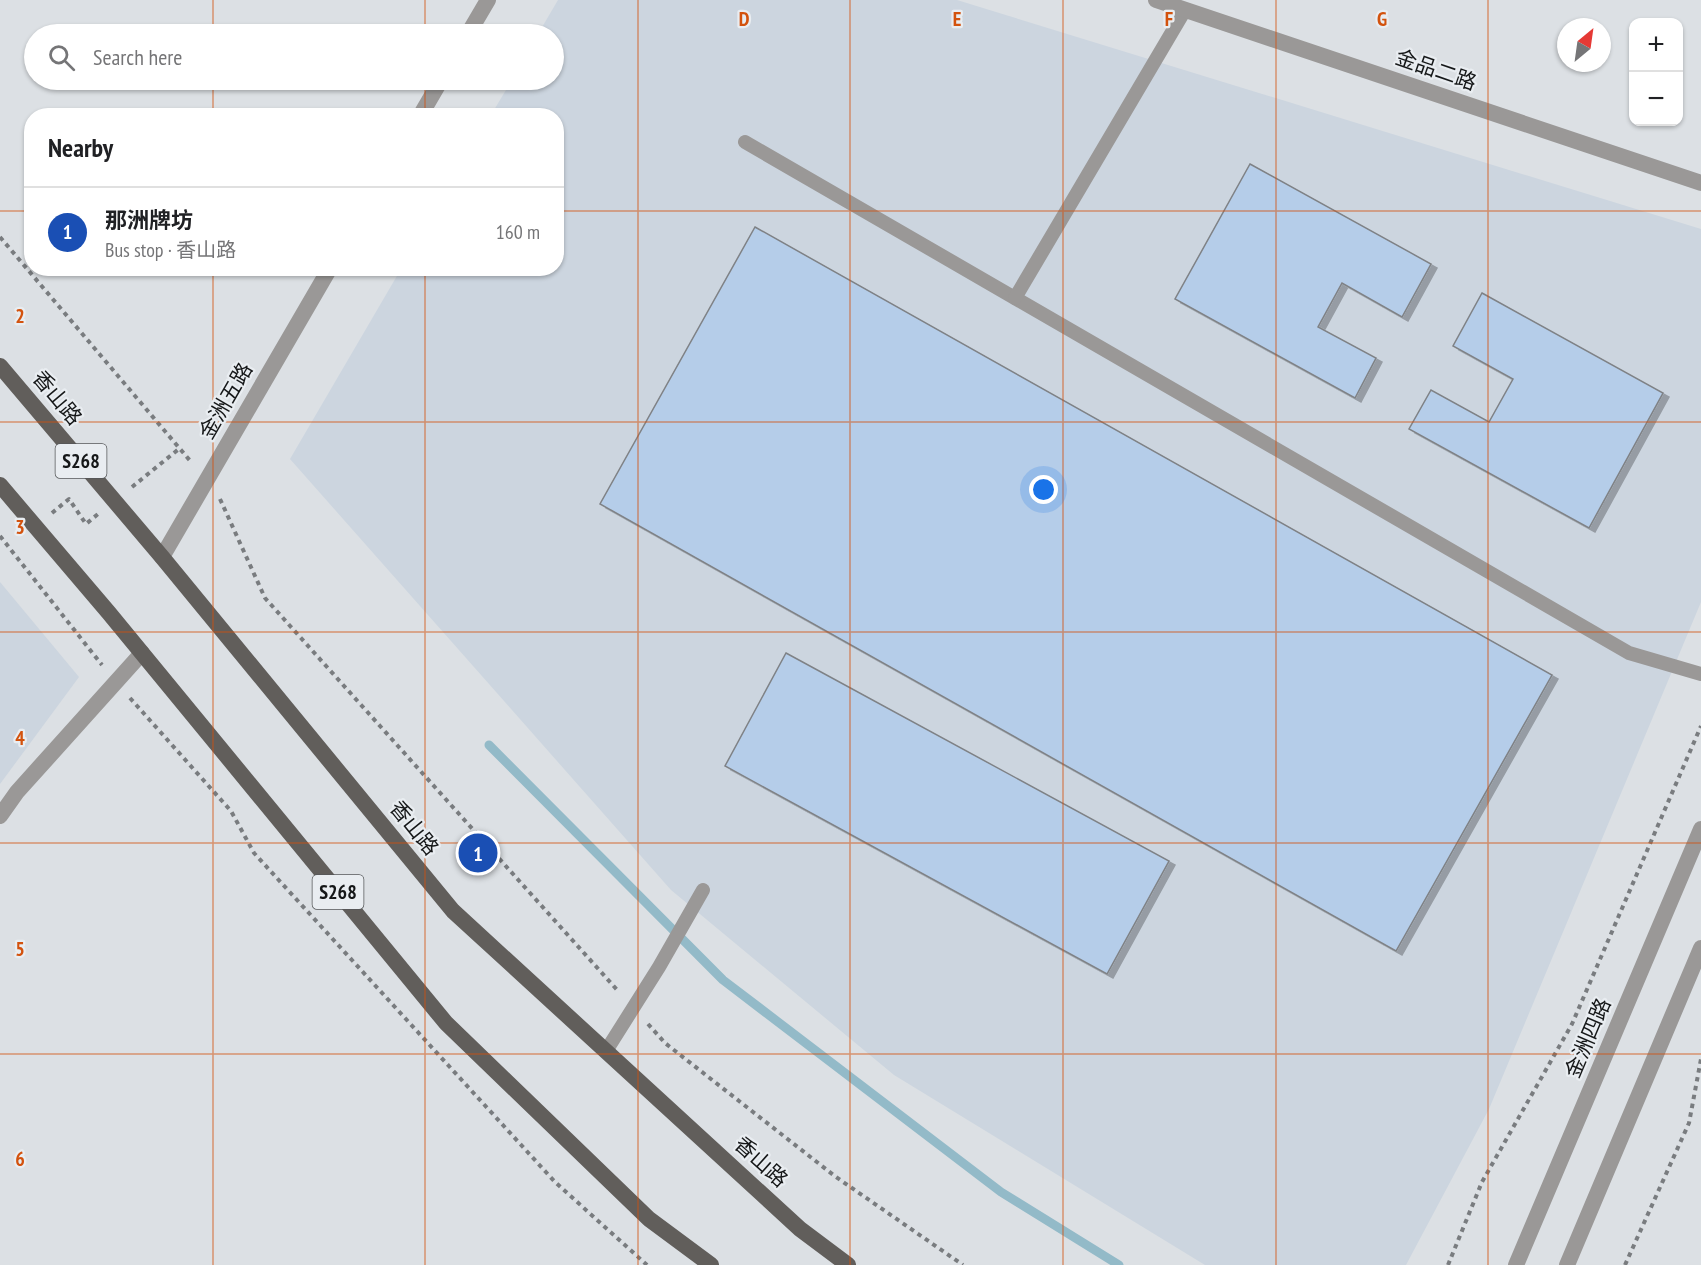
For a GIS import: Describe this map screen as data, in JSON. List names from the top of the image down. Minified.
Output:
{"streets":{"main road":["香山路","S268"],"street":["金品二路","金洲五路","金洲四路"]},"crossings":[["香山路","金洲五路"]],"north":"top right","page":{"map_buttons":["+","−"],"search":"Search here","heading":"Nearby","list":[{"mark":"1","name":"那洲牌坊","note":"Bus stop · 香山路","value":"160 m"}],"pins":"1"},"grid":{"columns":["D","E","F","G"],"rows":["2","3","4","5","6"]}}
